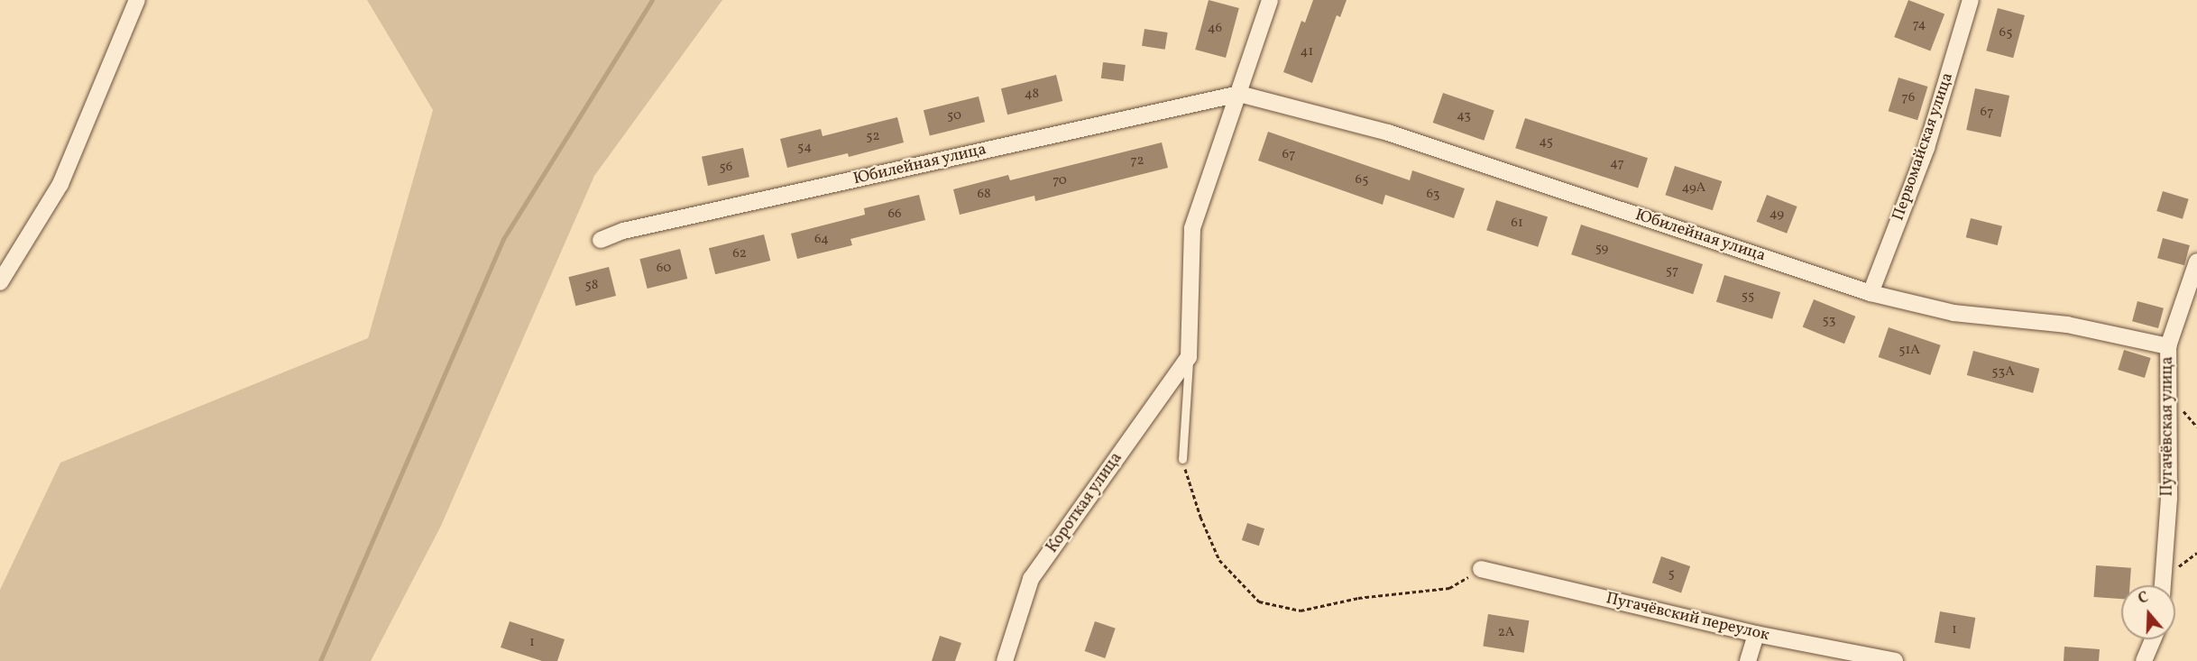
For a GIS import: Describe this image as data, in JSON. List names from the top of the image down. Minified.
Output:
{"streets":{"street":["Первомайская улица","Юбилейная улица","Пугачёвская улица","Короткая улица","Пугачёвский переулок"]},"crossings":[["Первомайская улица","Юбилейная улица"],["Юбилейная улица","Пугачёвская улица"]],"house_numbers":["74","46","65","41","48","76","67","50","43","52","45","54","67","72","47","56","65","70","49А","68","63","66","49","61","64","59","62","60","57","58","55","53","51А","53А","5","1","2А","1"],"north":"top"}
